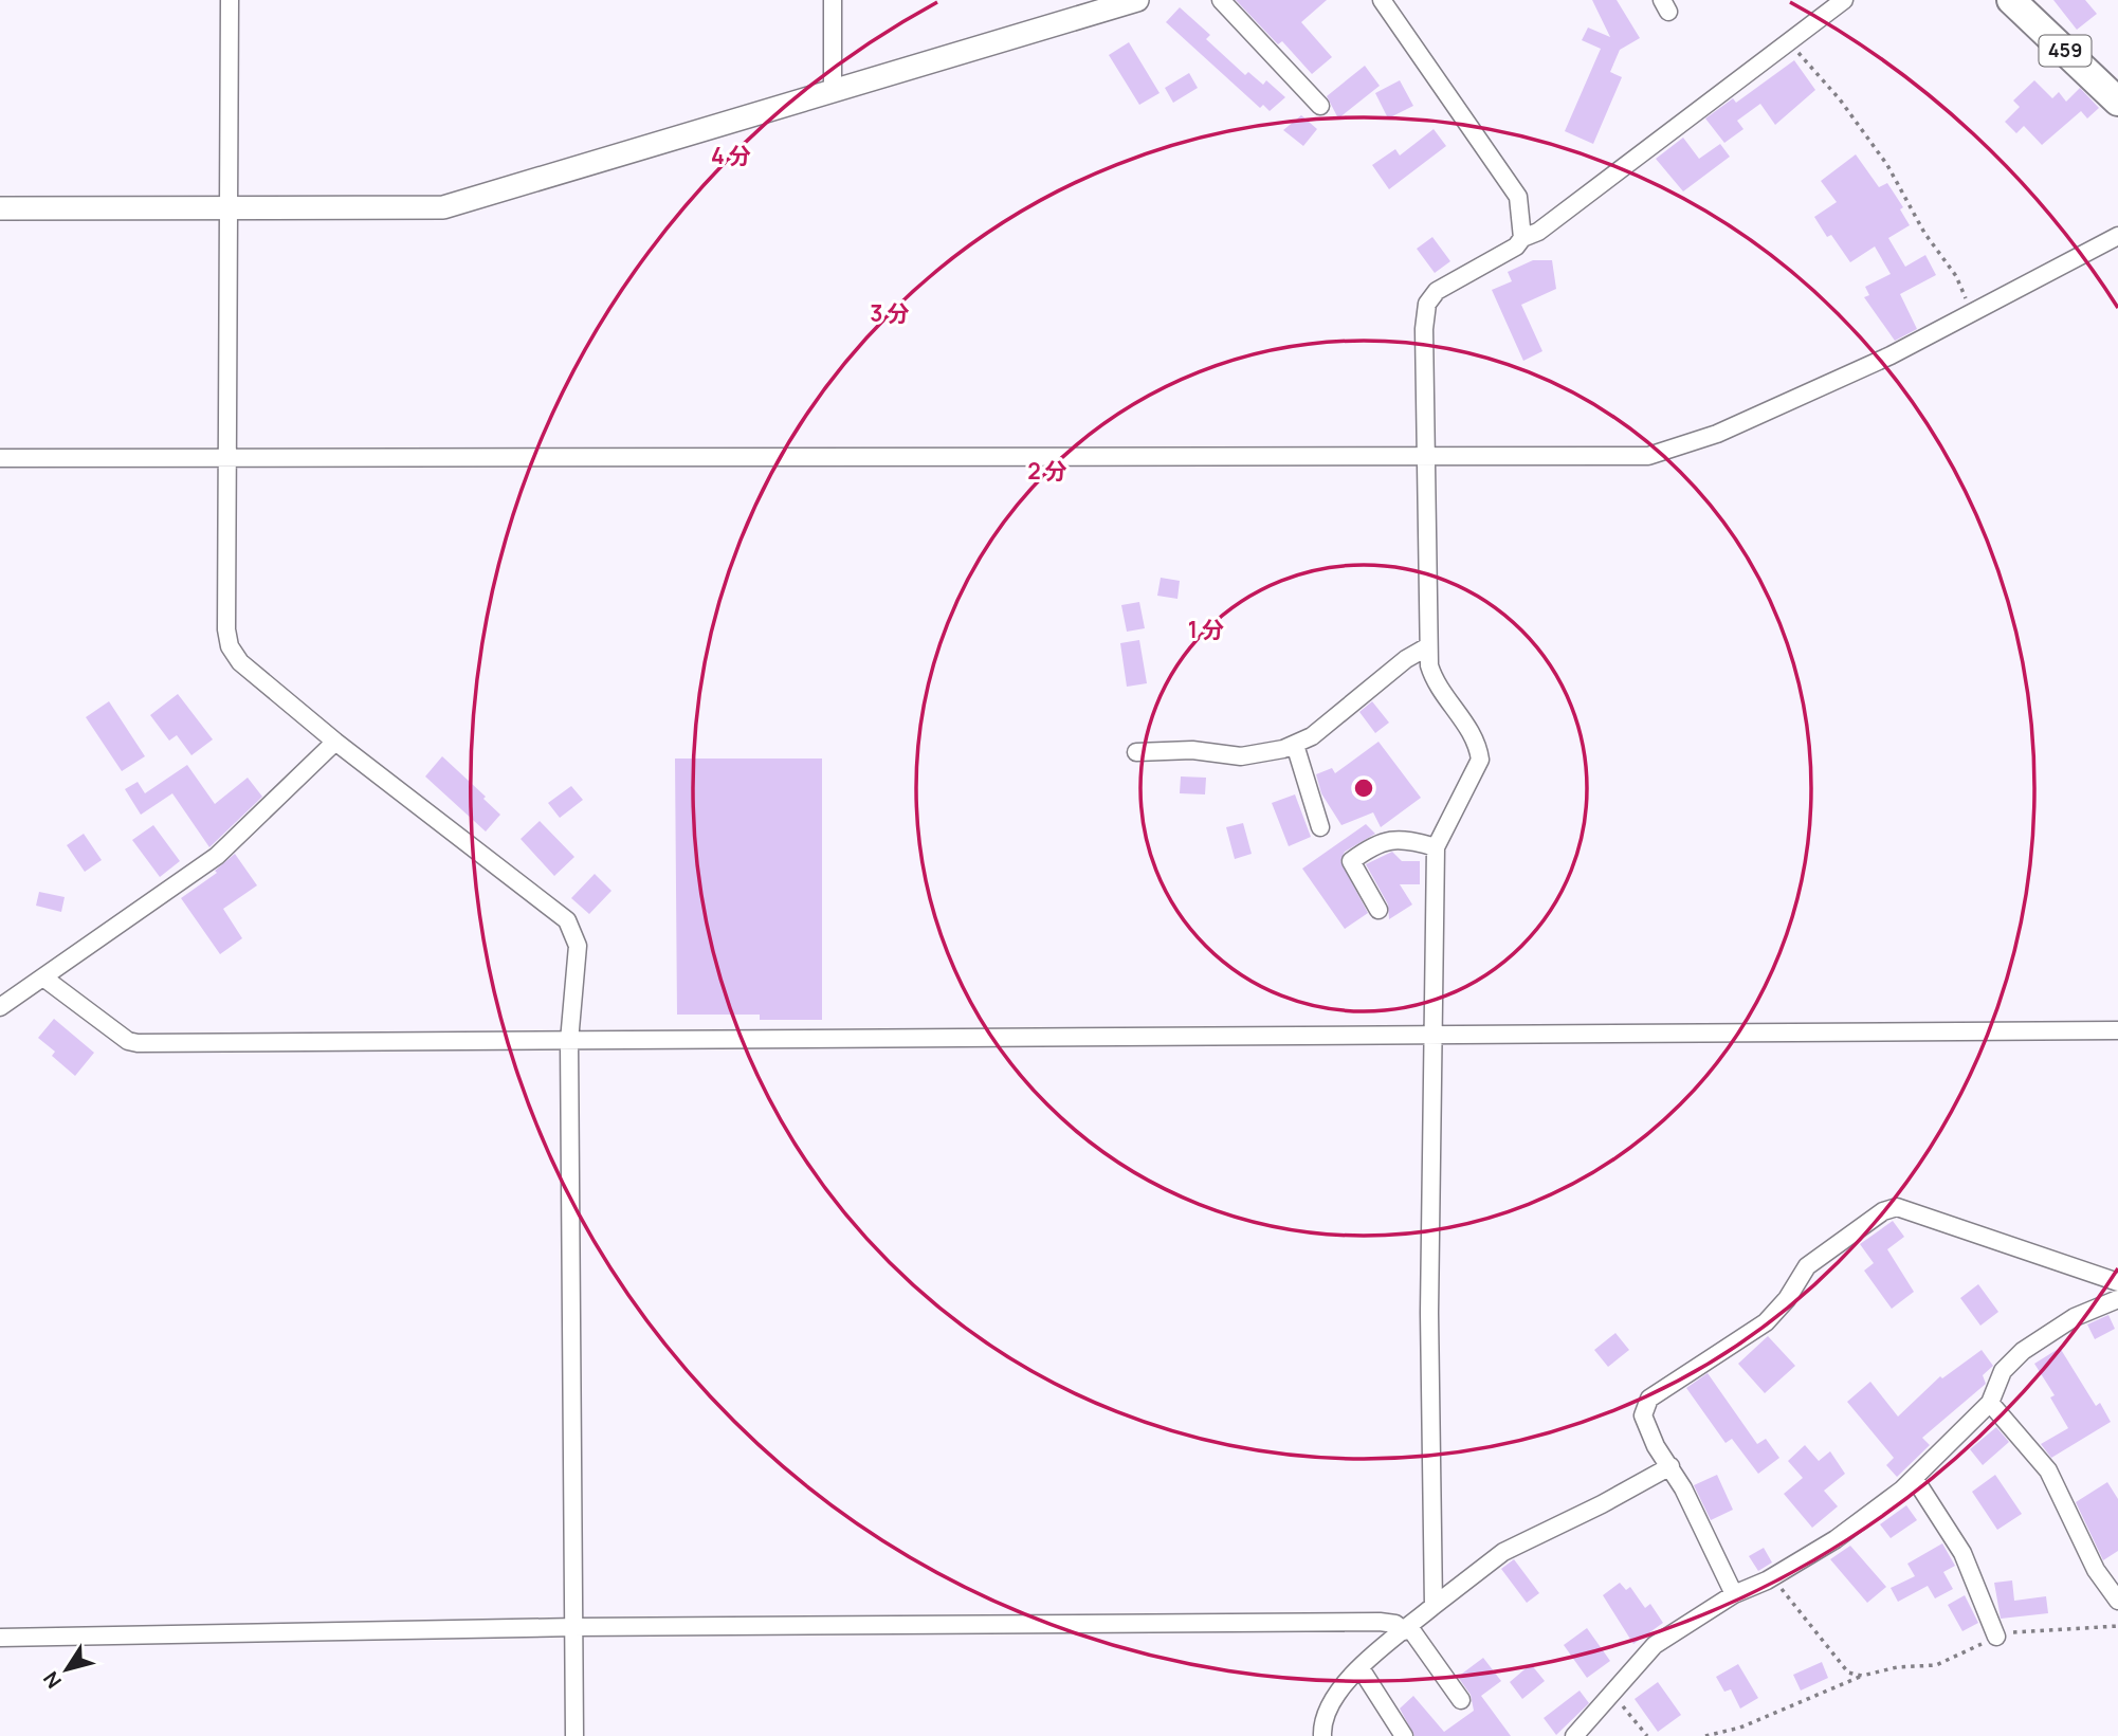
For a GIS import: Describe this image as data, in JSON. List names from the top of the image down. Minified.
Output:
{"streets":{"highway":["459"]},"north":"bottom left","rings":["4 分","3 分","2 分","1 分"]}
